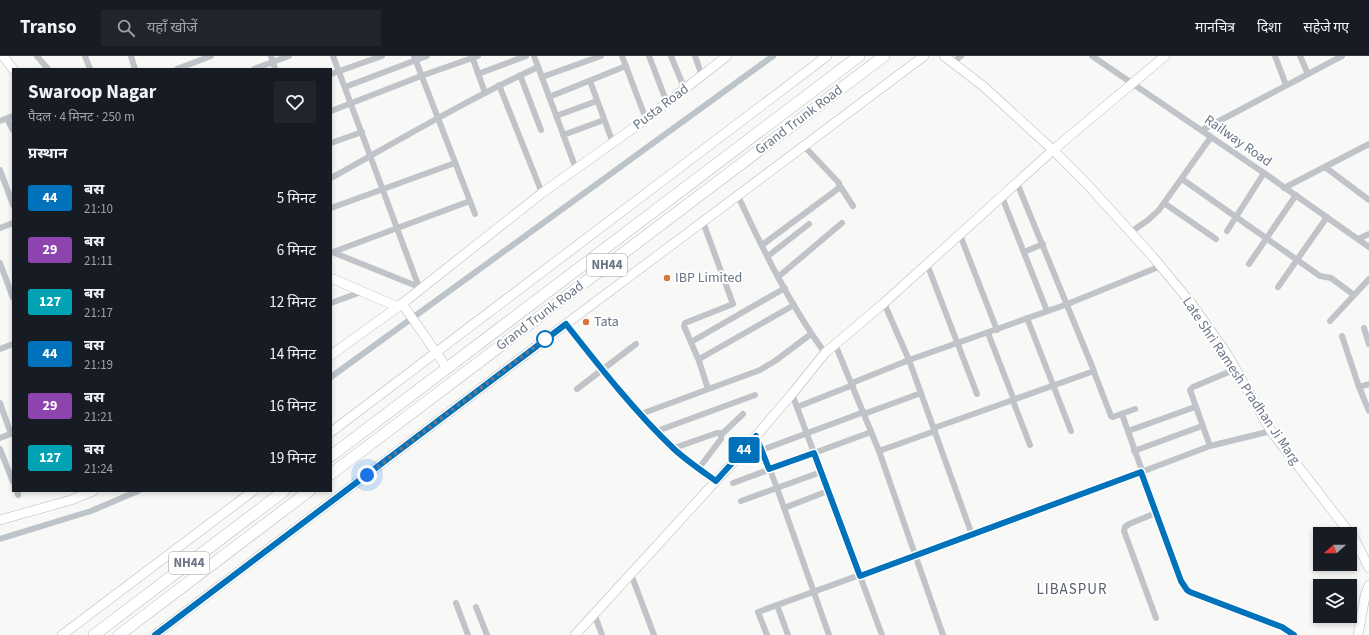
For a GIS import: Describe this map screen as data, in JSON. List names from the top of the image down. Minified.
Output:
{"streets":{"highway":["Grand Trunk Road","NH44"],"main road":["Pusta Road","Late Shri Ramesh Pradhan Ji Marg"],"street":["Railway Road"]},"districts":["LIBASPUR"],"places":["IBP Limited","Tata"],"lines":["bus line 44"],"north":"left","page":{"header":"Transo","search":"यहाँ खोजें","nav":["मानचित्र","दिशा","सहेजे गए"],"on_map":"44","heading":[["Swaroop Nagar","पैदल · 4 मिनट · 250 m"],"प्रस्थान"],"list":[{"mark":"44","name":"बस","note":"21:10","value":"5 मिनट"},{"mark":"29","name":"बस","note":"21:11","value":"6 मिनट"},{"mark":"127","name":"बस","note":"21:17","value":"12 मिनट"},{"mark":"44","name":"बस","note":"21:19","value":"14 मिनट"},{"mark":"29","name":"बस","note":"21:21","value":"16 मिनट"},{"mark":"127","name":"बस","note":"21:24","value":"19 मिनट"}]}}
